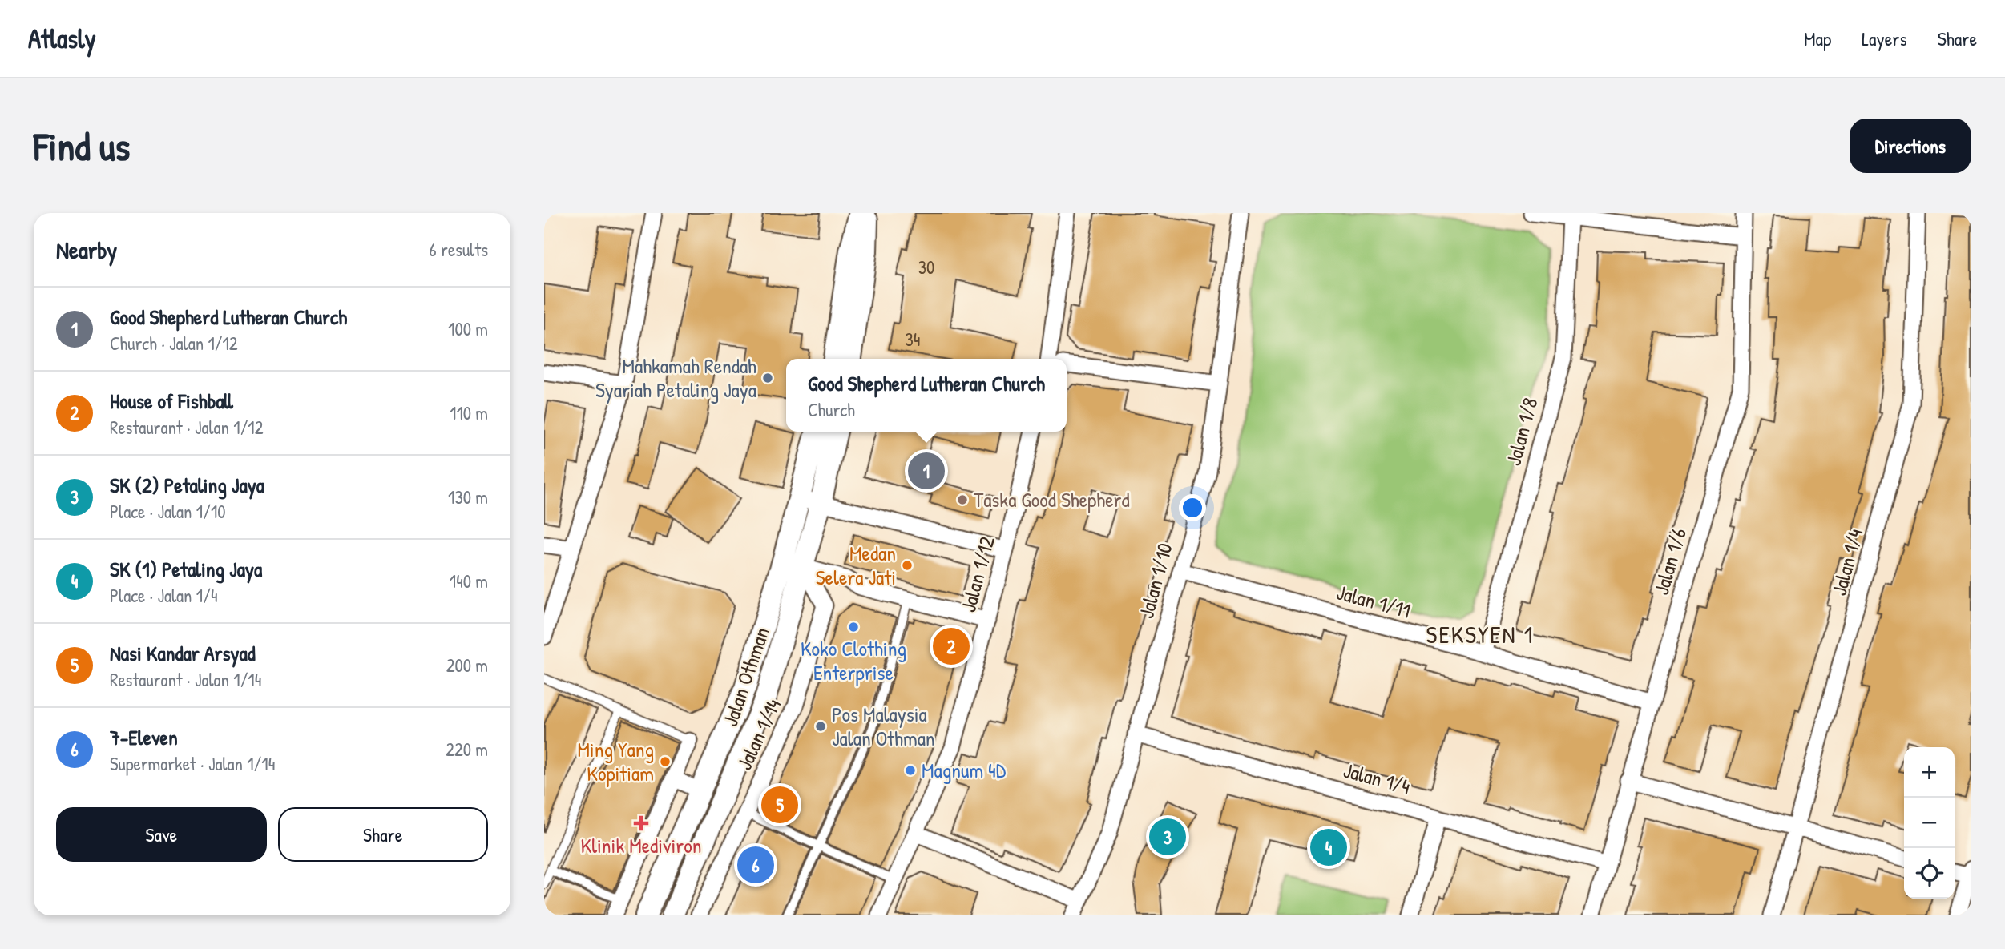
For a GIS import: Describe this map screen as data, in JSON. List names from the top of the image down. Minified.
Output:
{"streets":{"main road":["Jalan Othman"],"street":["Jalan 1/8","Jalan 1/6","Jalan 1/4","Jalan 1/12","Jalan 1/10","Jalan 1/11","Jalan 1/14"]},"crossings":[["Jalan 1/8","Jalan 1/11"],["Jalan 1/6","Jalan 1/4"],["Jalan 1/6","Jalan 1/11"],["Jalan 1/4","Jalan 1/10"],["Jalan 1/10","Jalan 1/11"],["Jalan Othman","Jalan 1/14"]],"districts":["SEKSYEN 1"],"places":{"other":["Mahkamah Rendah Syariah Petaling Jaya","Taska Good Shepherd","Medan Selera Jati","Koko Clothing Enterprise","Pos Malaysia Jalan Othman","Ming Yang Kopitiam","Magnum 4D"],"health":["Klinik Mediviron"]},"house_numbers":["30","34"],"page":{"header":"Atlasly","nav":["Map","Layers","Share"],"buttons":["Directions",["Save","Share"]],"title":"Find us","heading":["Nearby","6 results"],"list":[{"mark":"1","name":"Good Shepherd Lutheran Church","note":"Church · Jalan 1/12","value":"100 m"},{"mark":"2","name":"House of Fishball","note":"Restaurant · Jalan 1/12","value":"110 m"},{"mark":"3","name":"SK (2) Petaling Jaya","note":"Place · Jalan 1/10","value":"130 m"},{"mark":"4","name":"SK (1) Petaling Jaya","note":"Place · Jalan 1/4","value":"140 m"},{"mark":"5","name":"Nasi Kandar Arsyad","note":"Restaurant · Jalan 1/14","value":"200 m"},{"mark":"6","name":"7-Eleven","note":"Supermarket · Jalan 1/14","value":"220 m"}],"popup":["Good Shepherd Lutheran Church","Church"],"pins":["1","2","5","3","4","6"],"map_buttons":["+","−"]}}
